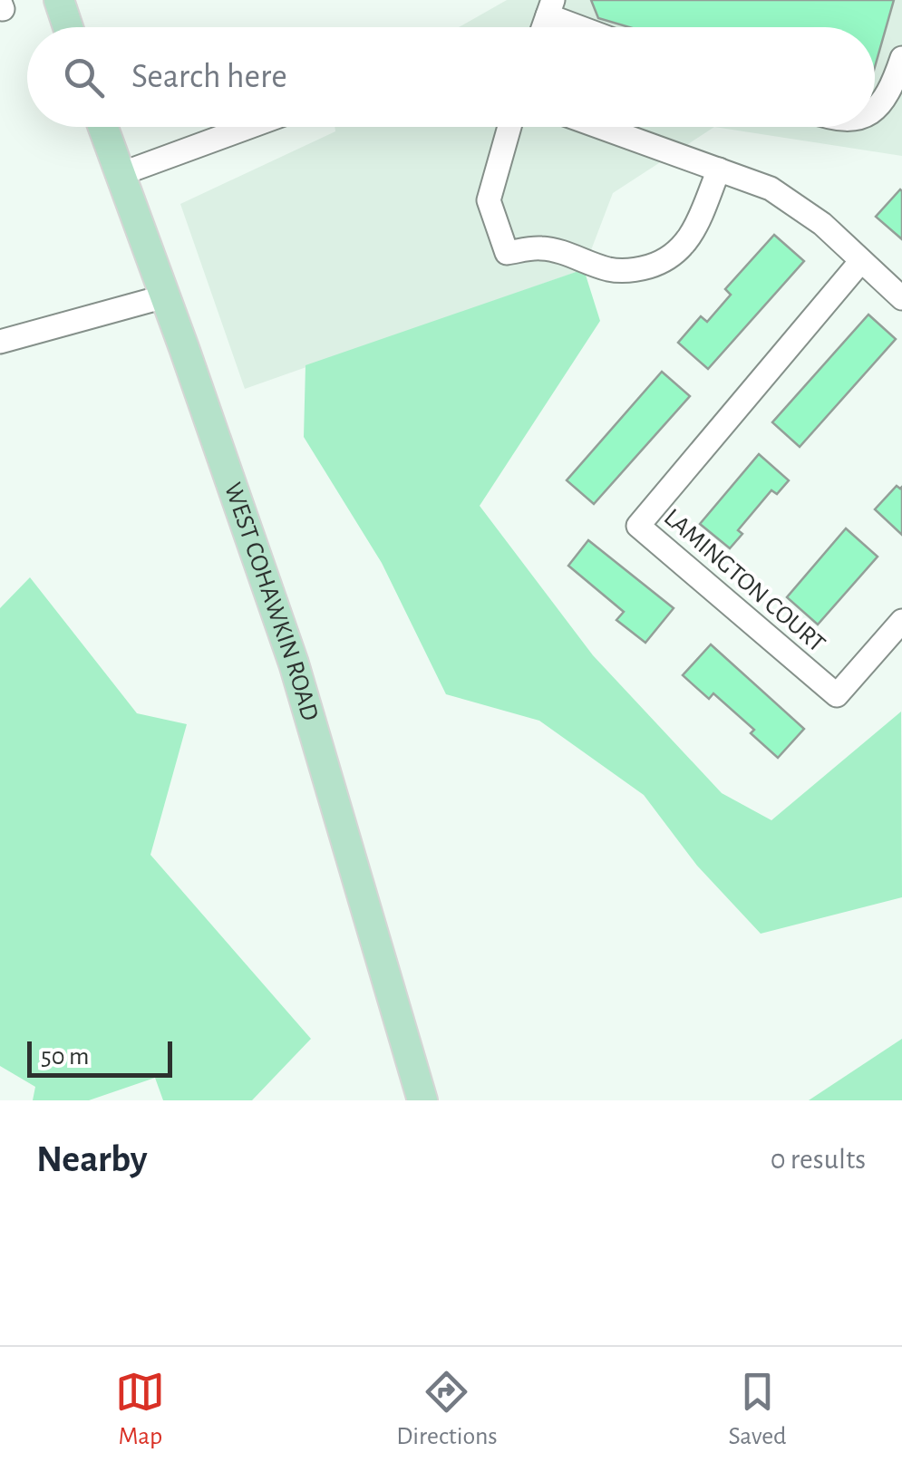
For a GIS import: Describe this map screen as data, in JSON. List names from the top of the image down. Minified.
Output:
{"streets":{"main road":["WEST COHAWKIN ROAD"],"street":["LAMINGTON COURT"]},"scale_bar":"50 m","page":{"search":"Search here","scale":"50 m","heading":["Nearby","0 results"],"nav":["Map","Directions","Saved"]}}
